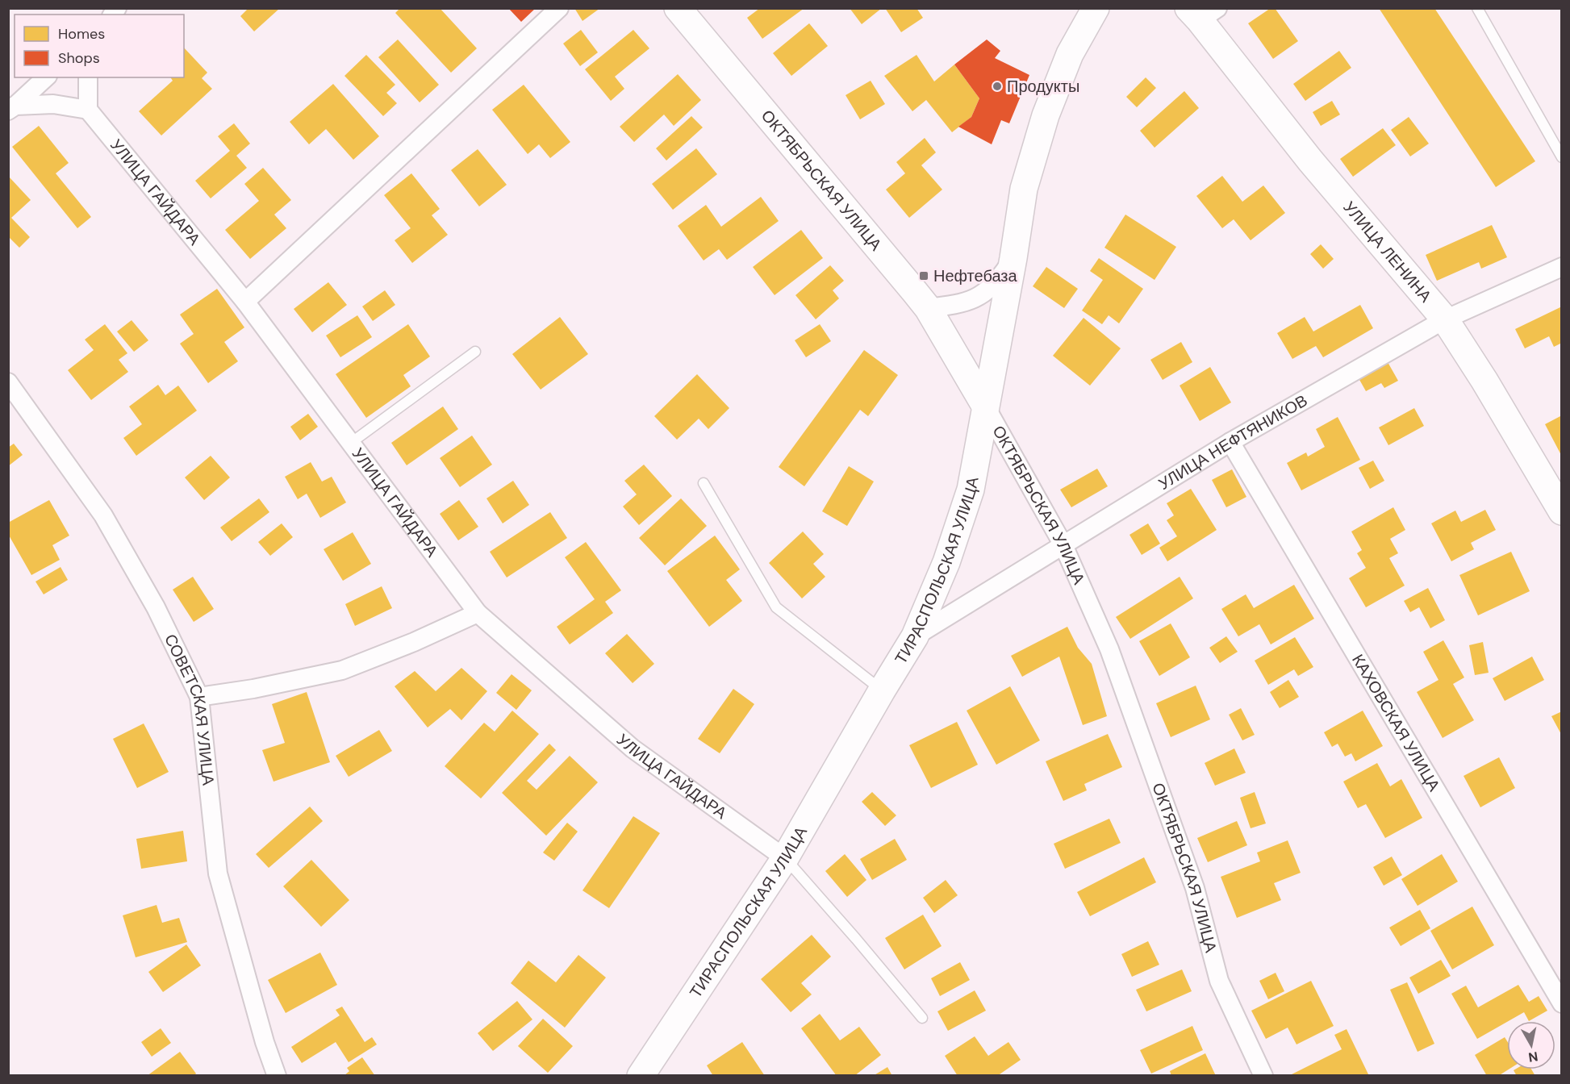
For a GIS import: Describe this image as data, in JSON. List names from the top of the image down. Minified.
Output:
{"streets":{"street":["ОКТЯБРЬСКАЯ УЛИЦА","УЛИЦА ГАЙДАРА","УЛИЦА ЛЕНИНА","УЛИЦА НЕФТЯНИКОВ","ТИРАСПОЛЬСКАЯ УЛИЦА","СОВЕТСКАЯ УЛИЦА","КАХОВСКАЯ УЛИЦА"]},"crossings":[["ОКТЯБРЬСКАЯ УЛИЦА","УЛИЦА НЕФТЯНИКОВ"],["ОКТЯБРЬСКАЯ УЛИЦА","ТИРАСПОЛЬСКАЯ УЛИЦА"],["УЛИЦА ГАЙДАРА","ТИРАСПОЛЬСКАЯ УЛИЦА"],["УЛИЦА ЛЕНИНА","УЛИЦА НЕФТЯНИКОВ"],["УЛИЦА НЕФТЯНИКОВ","ТИРАСПОЛЬСКАЯ УЛИЦА"],["УЛИЦА НЕФТЯНИКОВ","КАХОВСКАЯ УЛИЦА"]],"places":{"other":["Продукты"],"transit":["Нефтебаза"]},"legend":["Homes","Shops"],"north":"bottom"}
